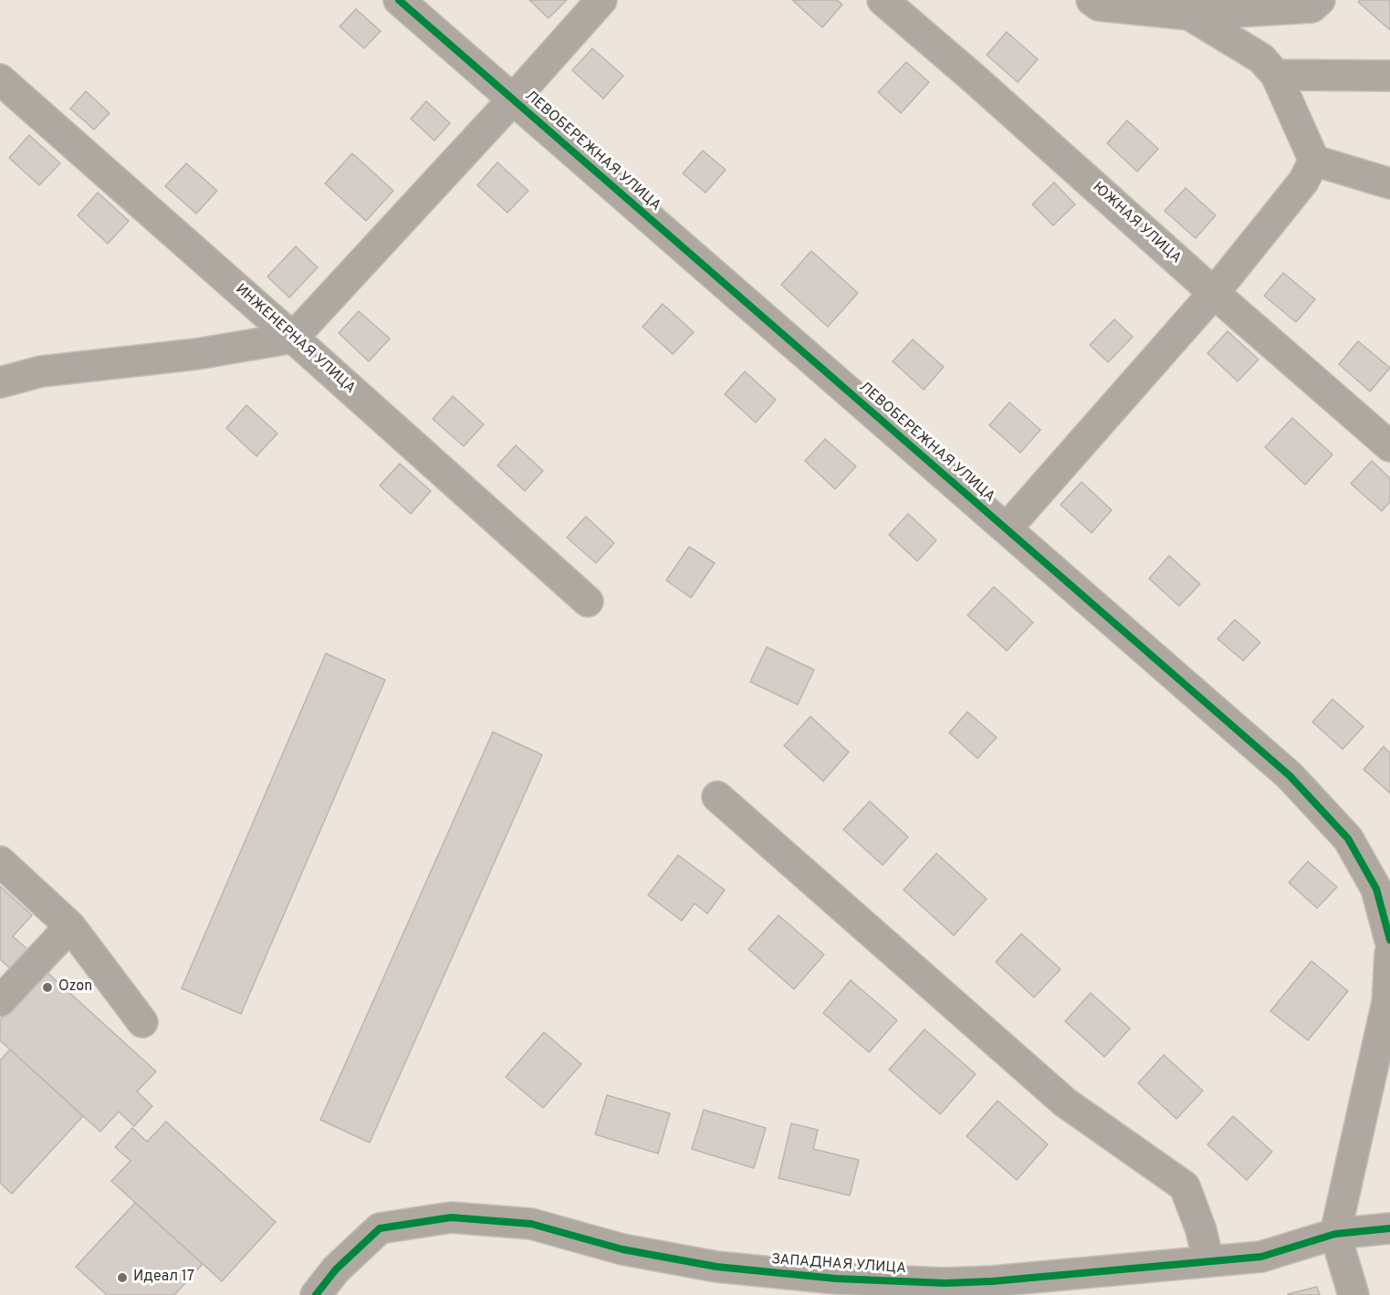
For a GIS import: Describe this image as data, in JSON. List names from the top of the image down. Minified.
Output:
{"streets":{"street":["ЛЕВОБЕРЕЖНАЯ УЛИЦА","ЮЖНАЯ УЛИЦА","ИНЖЕНЕРНАЯ УЛИЦА","ЗАПАДНАЯ УЛИЦА"]},"places":["Ozon","Идеал 17"]}
